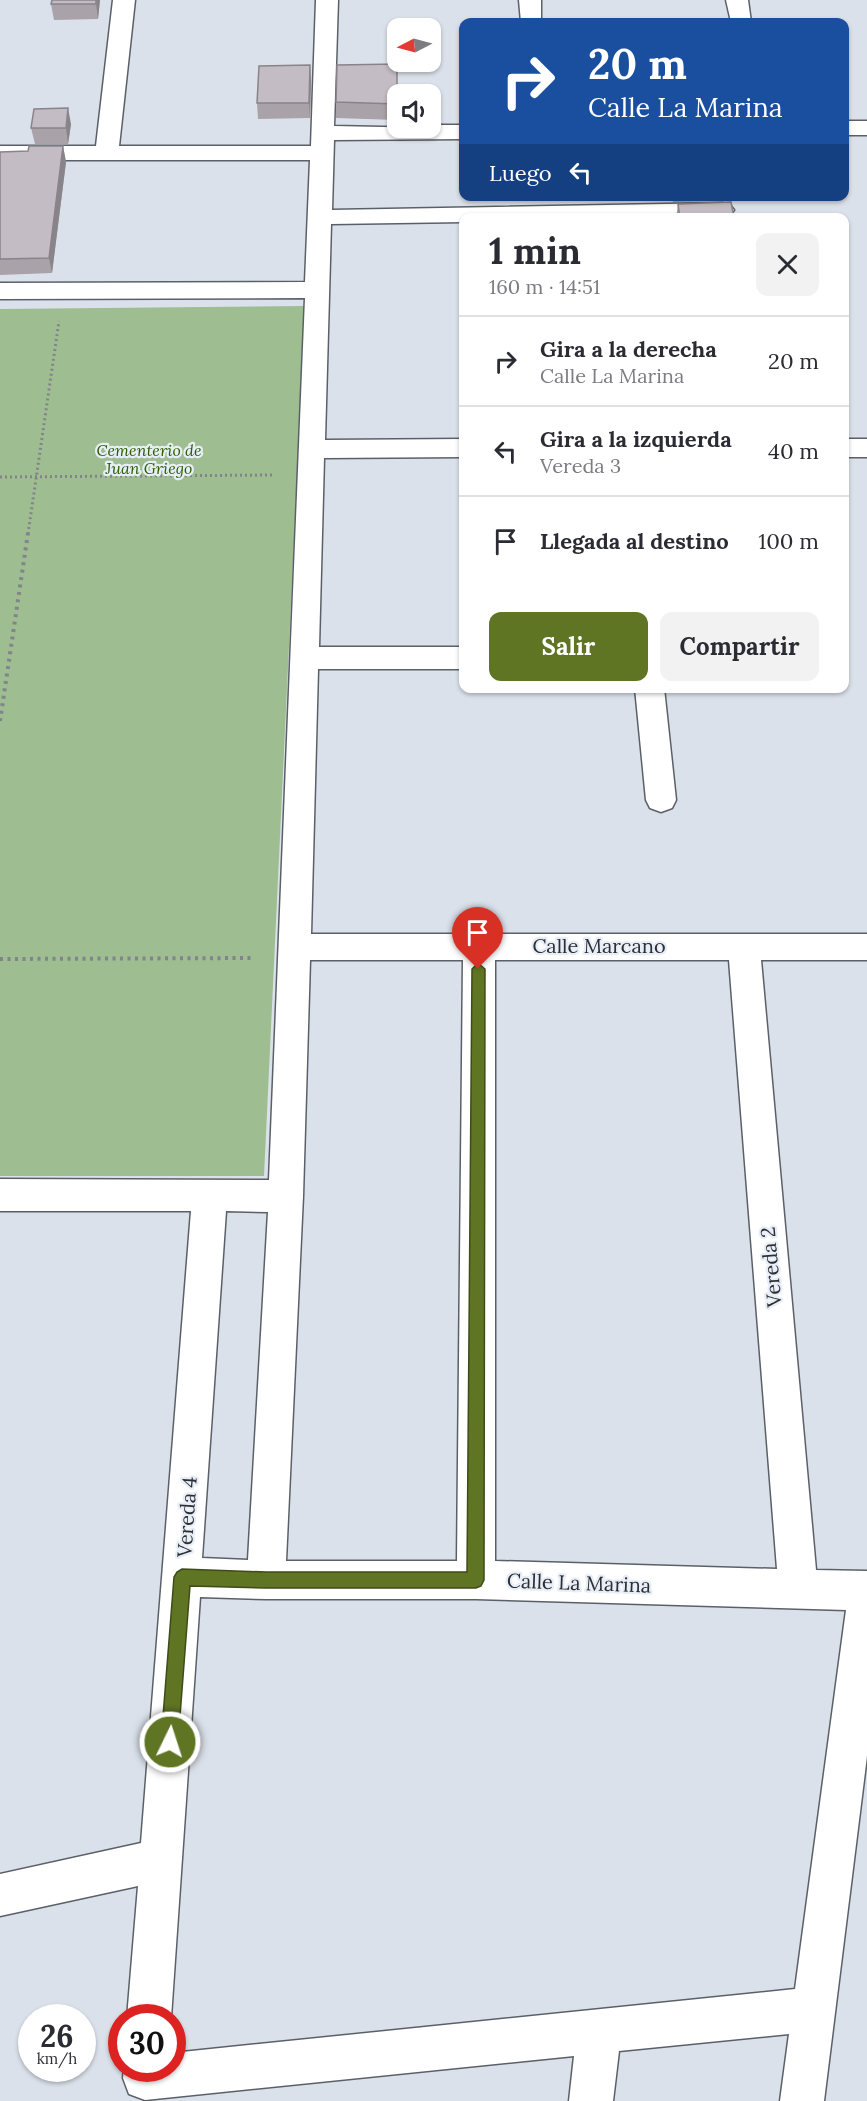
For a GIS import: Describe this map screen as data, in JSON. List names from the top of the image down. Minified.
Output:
{"streets":{"street":["Calle Marcano","Vereda 2","Vereda 4","Calle La Marina"]},"crossings":[["Calle Marcano","Vereda 2"],["Vereda 2","Calle La Marina"],["Vereda 4","Calle La Marina"]],"parks":["Cementerio de Juan Griego"],"north":"left","page":{"turn":["20 m","Calle La Marina"],"then":"Luego","heading":["1 min","160 m · 14:51"],"list":[{"name":"Gira a la derecha","note":"Calle La Marina","value":"20 m"},{"name":"Gira a la izquierda","note":"Vereda 3","value":"40 m"},{"name":"Llegada al destino","value":"100 m"}],"buttons":["Salir","Compartir"],"speed":"26 km/h","limit":"30"}}
